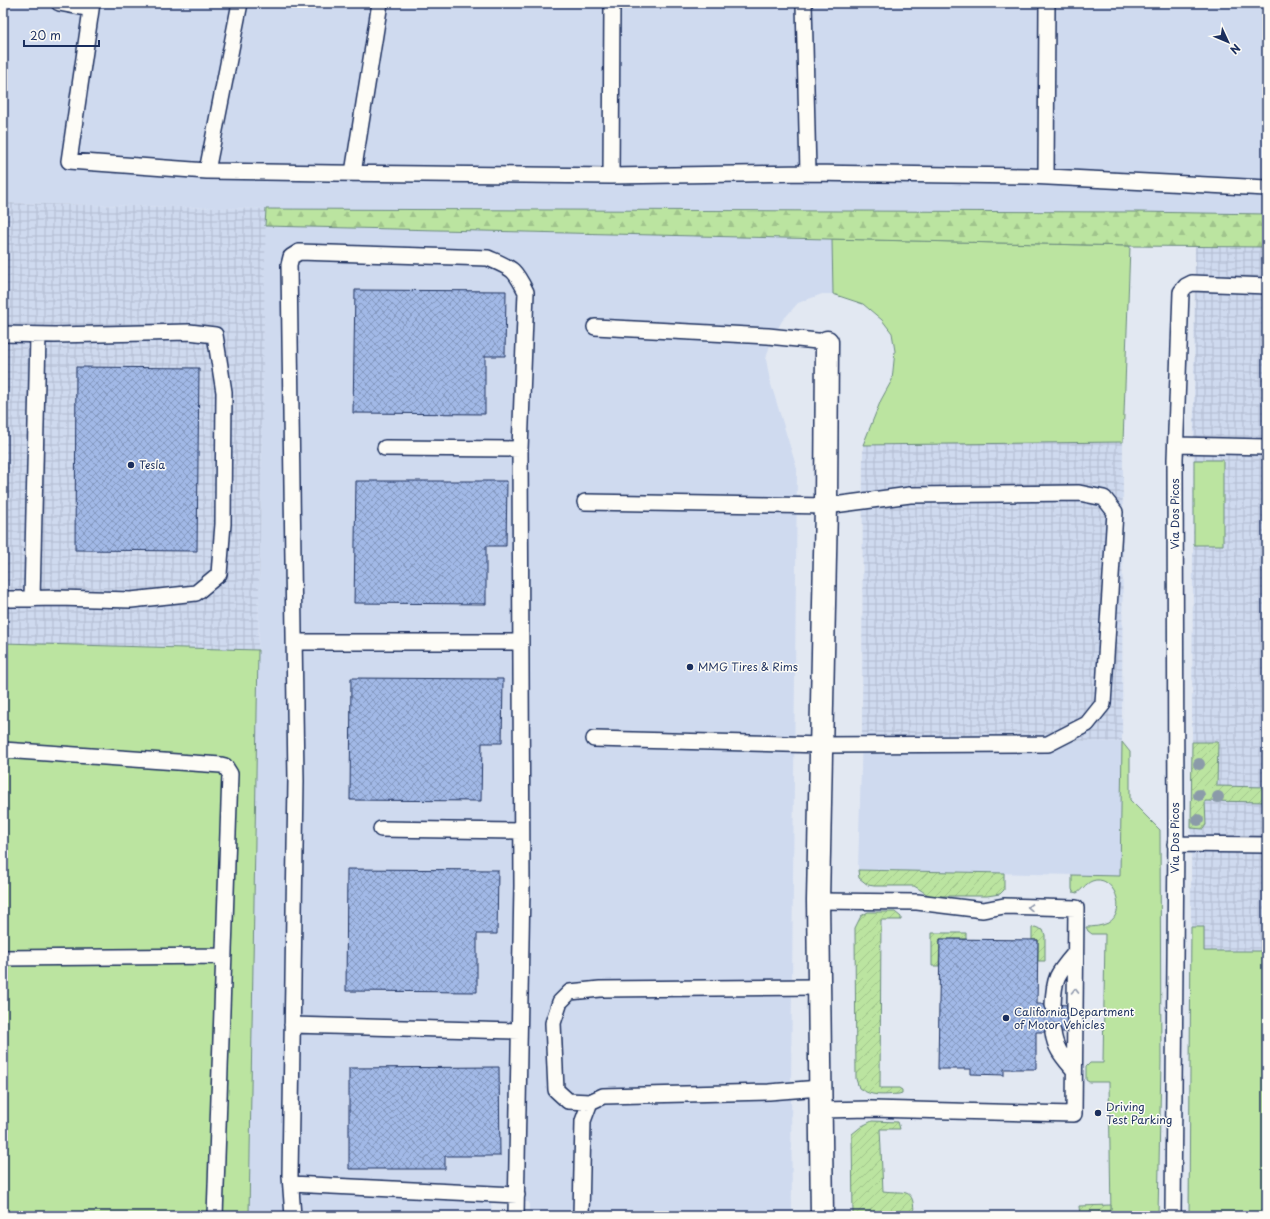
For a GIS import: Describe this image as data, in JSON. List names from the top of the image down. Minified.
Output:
{"streets":{"lane":["Via Dos Picos"]},"places":["Tesla","MMG Tires & Rims","California Department of Motor Vehicles","Driving Test Parking"],"scale_bar":"20 m","north":"bottom right"}
